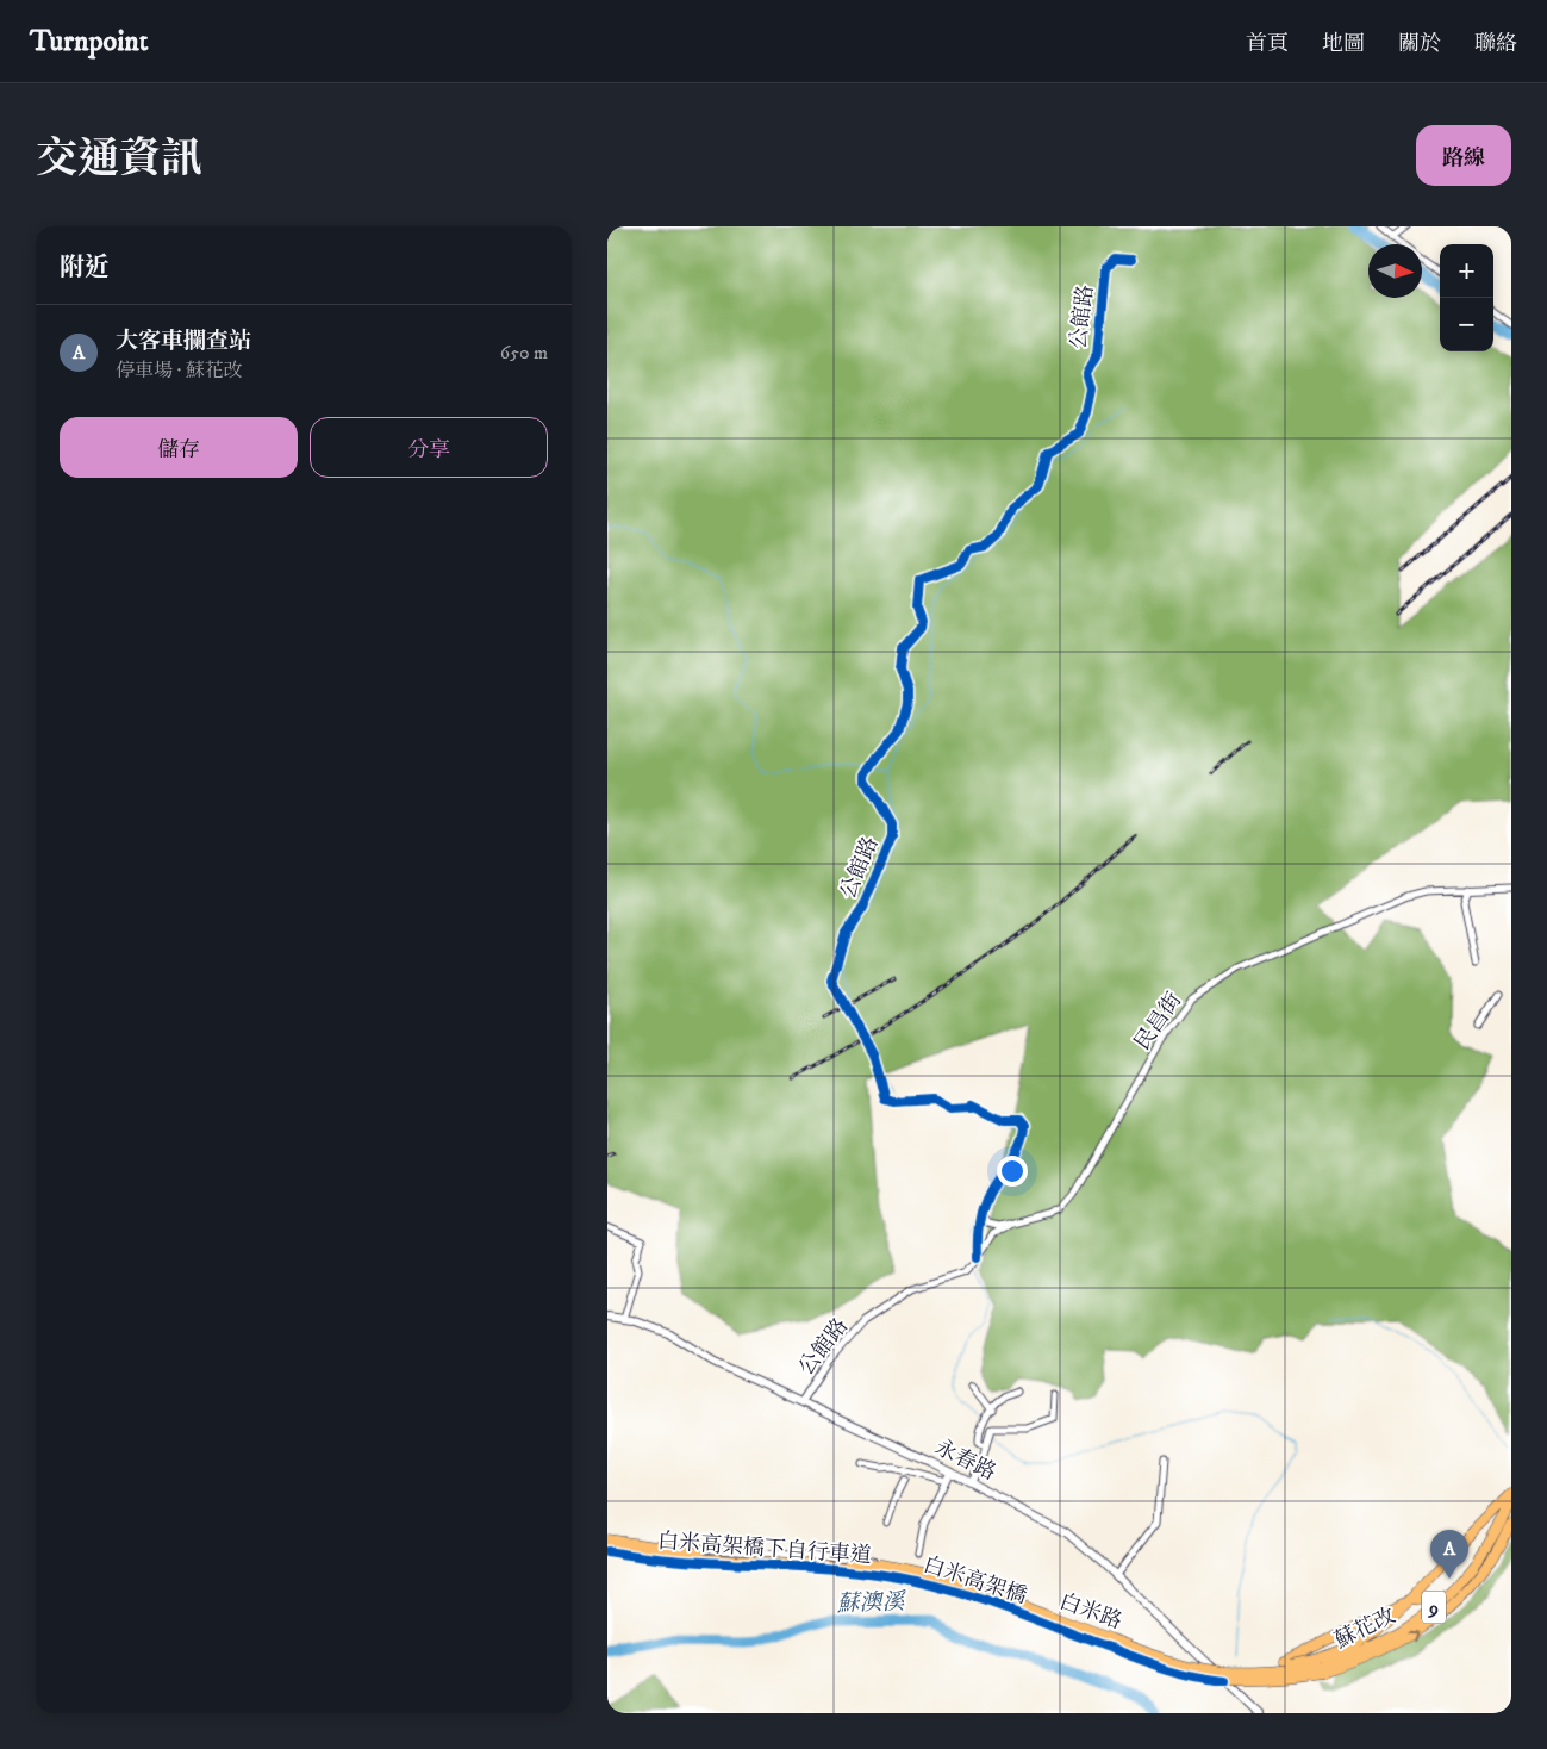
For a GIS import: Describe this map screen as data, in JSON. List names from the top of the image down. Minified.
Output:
{"streets":{"main road":["白米高架橋","9","蘇花改"],"street":["公館路","民昌街","永春路","白米路"],"cycle path":["白米高架橋下自行車道"]},"crossings":[["公館路","民昌街"],["公館路","永春路"],["永春路","白米路"],["白米高架橋","白米路"],["白米高架橋","蘇花改"]],"water":["蘇澳溪"],"north":"right","page":{"header":"Turnpoint","nav":["首頁","地圖","關於","聯絡"],"title":"交通資訊","buttons":["路線",["儲存","分享"]],"heading":"附近","map_buttons":["+","−"],"list":[{"mark":"A","name":"大客車攔查站","note":"停車場 · 蘇花改","value":"650 m"}],"pins":"A"}}
